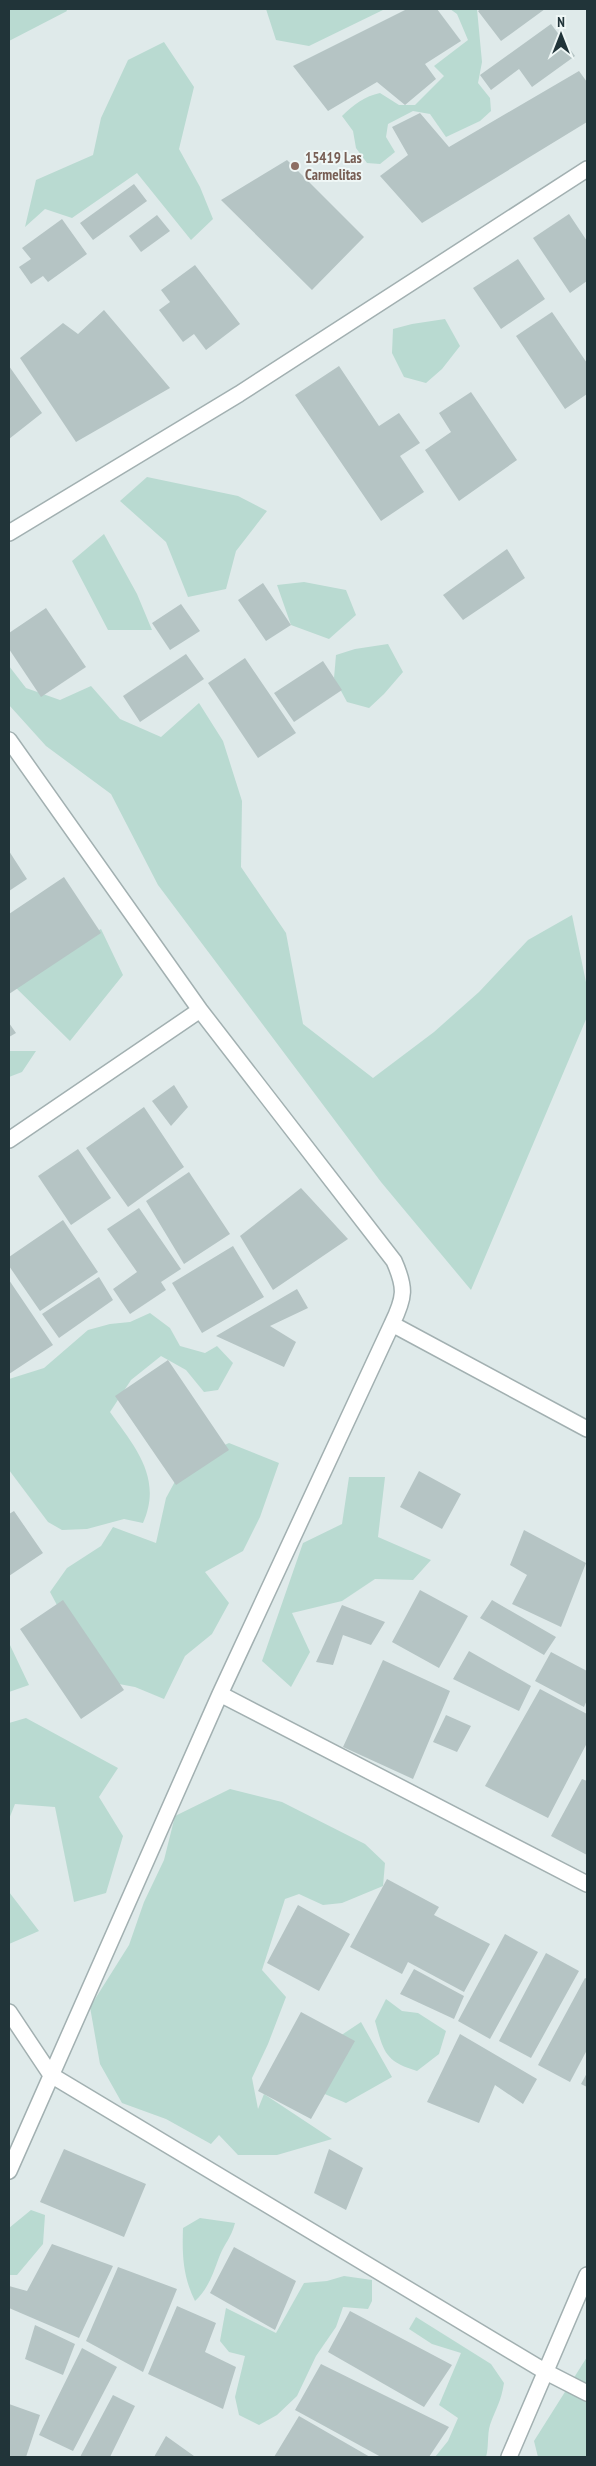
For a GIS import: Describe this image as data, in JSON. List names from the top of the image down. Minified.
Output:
{"places":["15419 Las Carmelitas"],"north":"top"}
